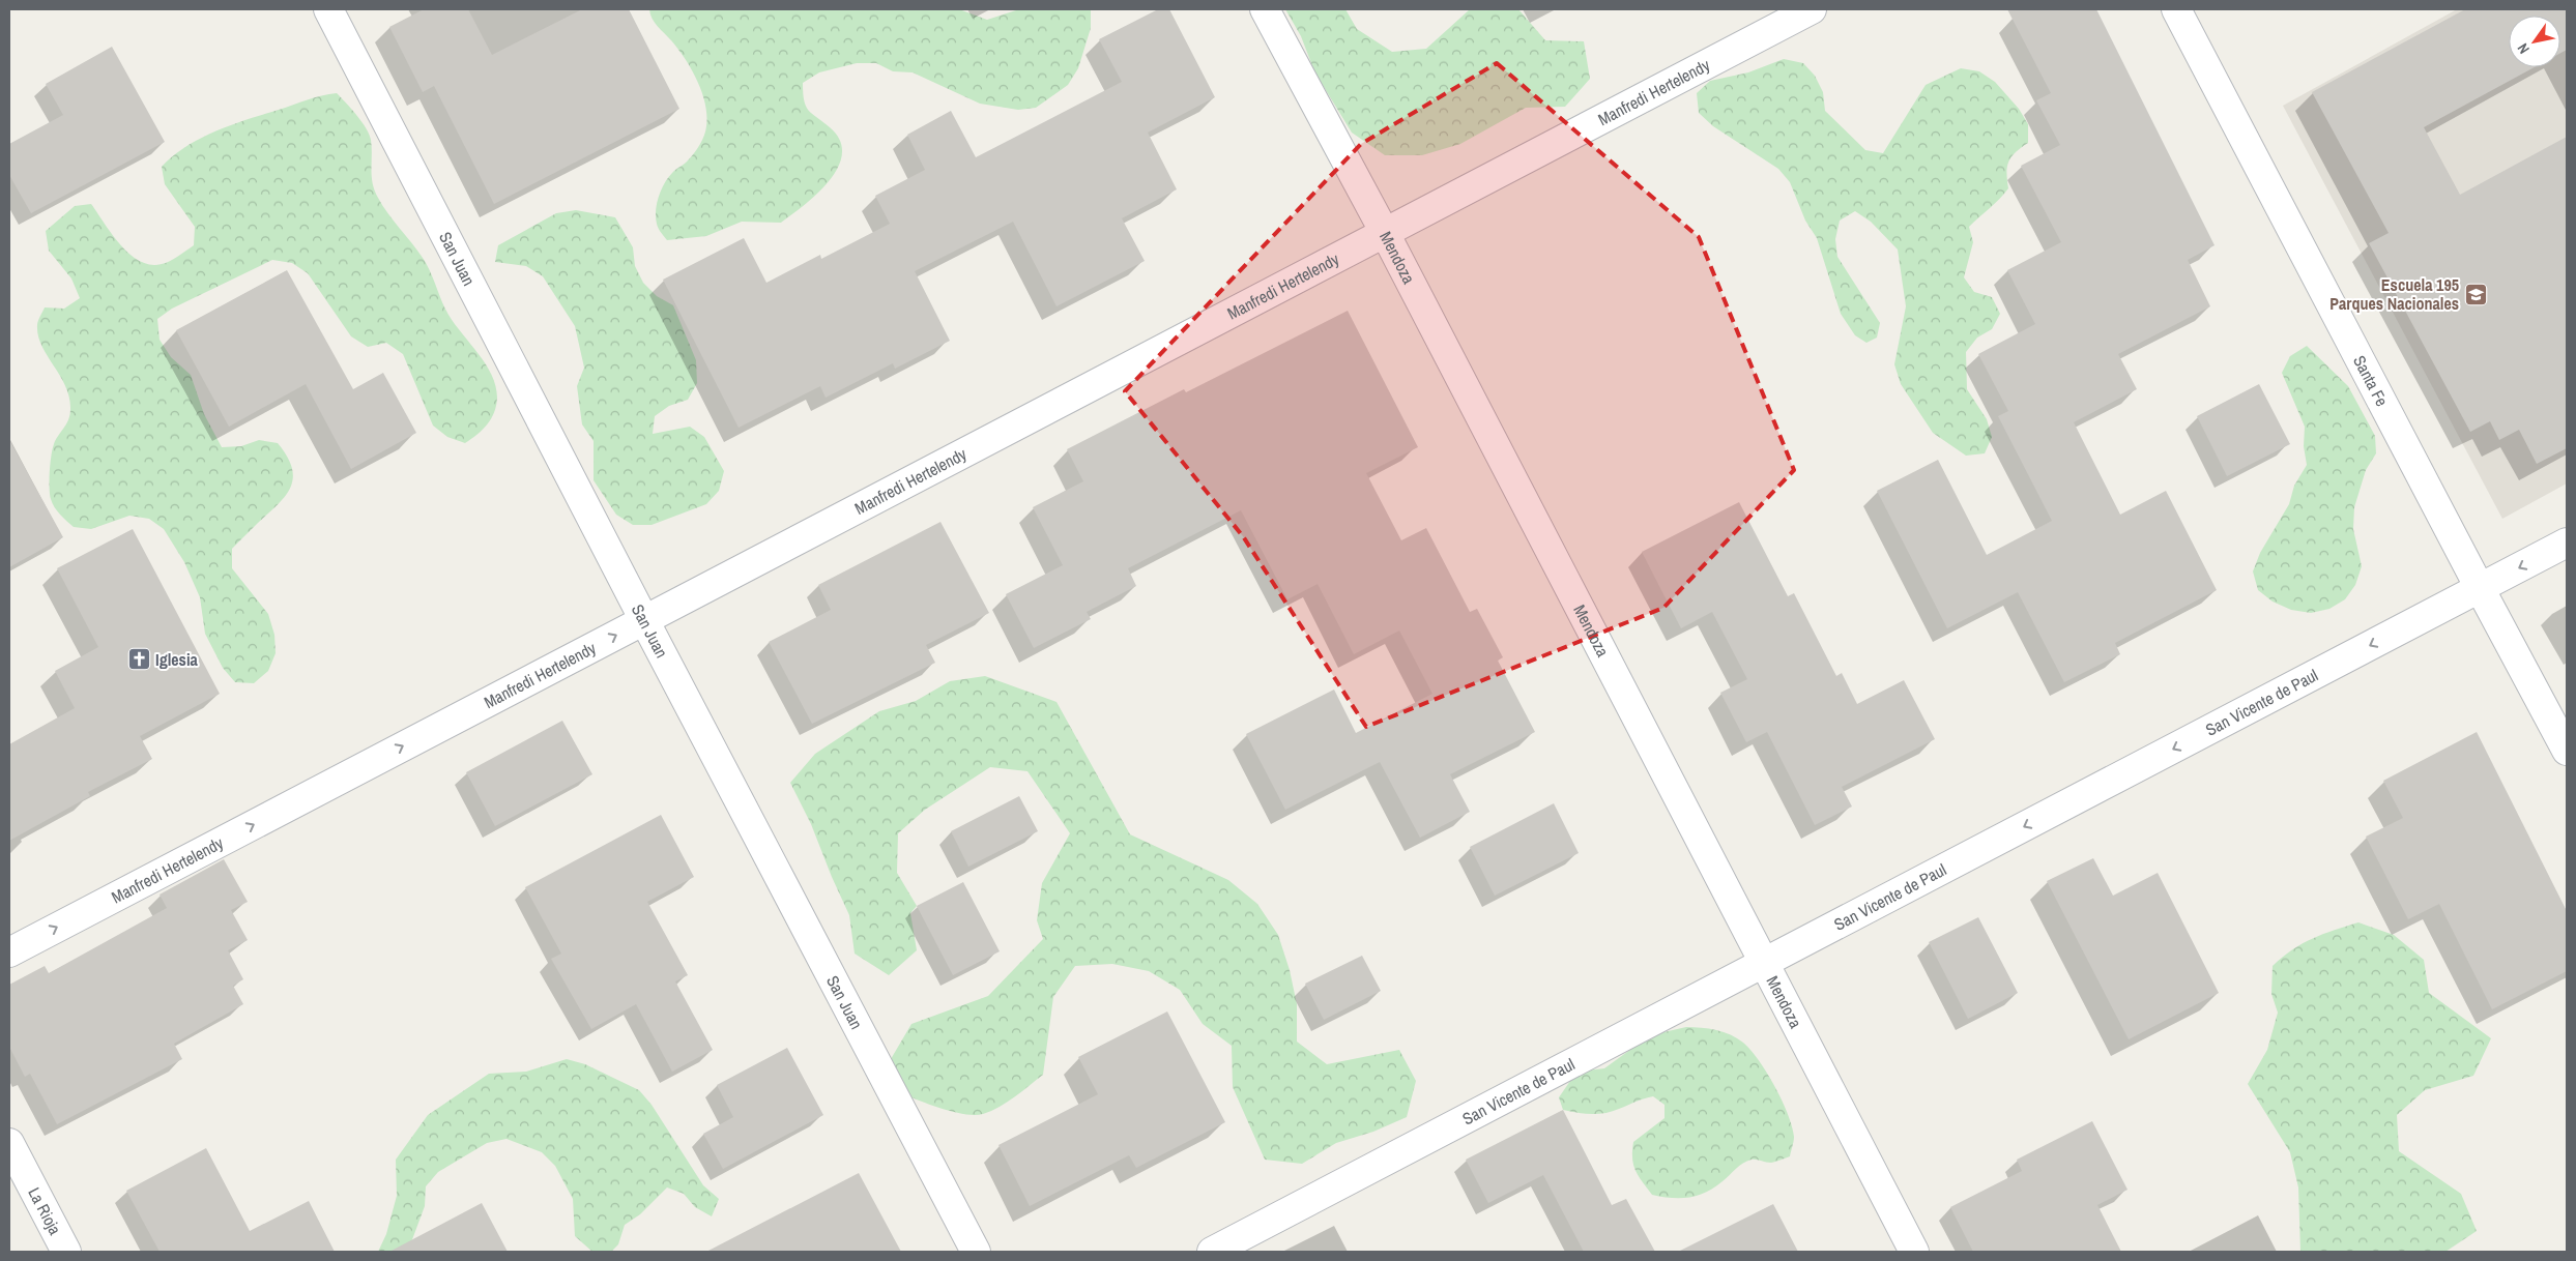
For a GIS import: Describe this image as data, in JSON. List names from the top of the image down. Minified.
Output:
{"streets":{"street":["Manfredi Hertelendy","Mendoza","San Juan","Santa Fe","San Vicente de Paul","La Rioja"]},"crossings":[["Manfredi Hertelendy","Mendoza"],["Manfredi Hertelendy","San Juan"],["Mendoza","San Vicente de Paul"],["Santa Fe","San Vicente de Paul"]],"one_way":["Manfredi Hertelendy","San Vicente de Paul"],"places":{"school or university":["Escuela 195 Parques Nacionales"],"church":["Iglesia"]},"north":"bottom left"}
